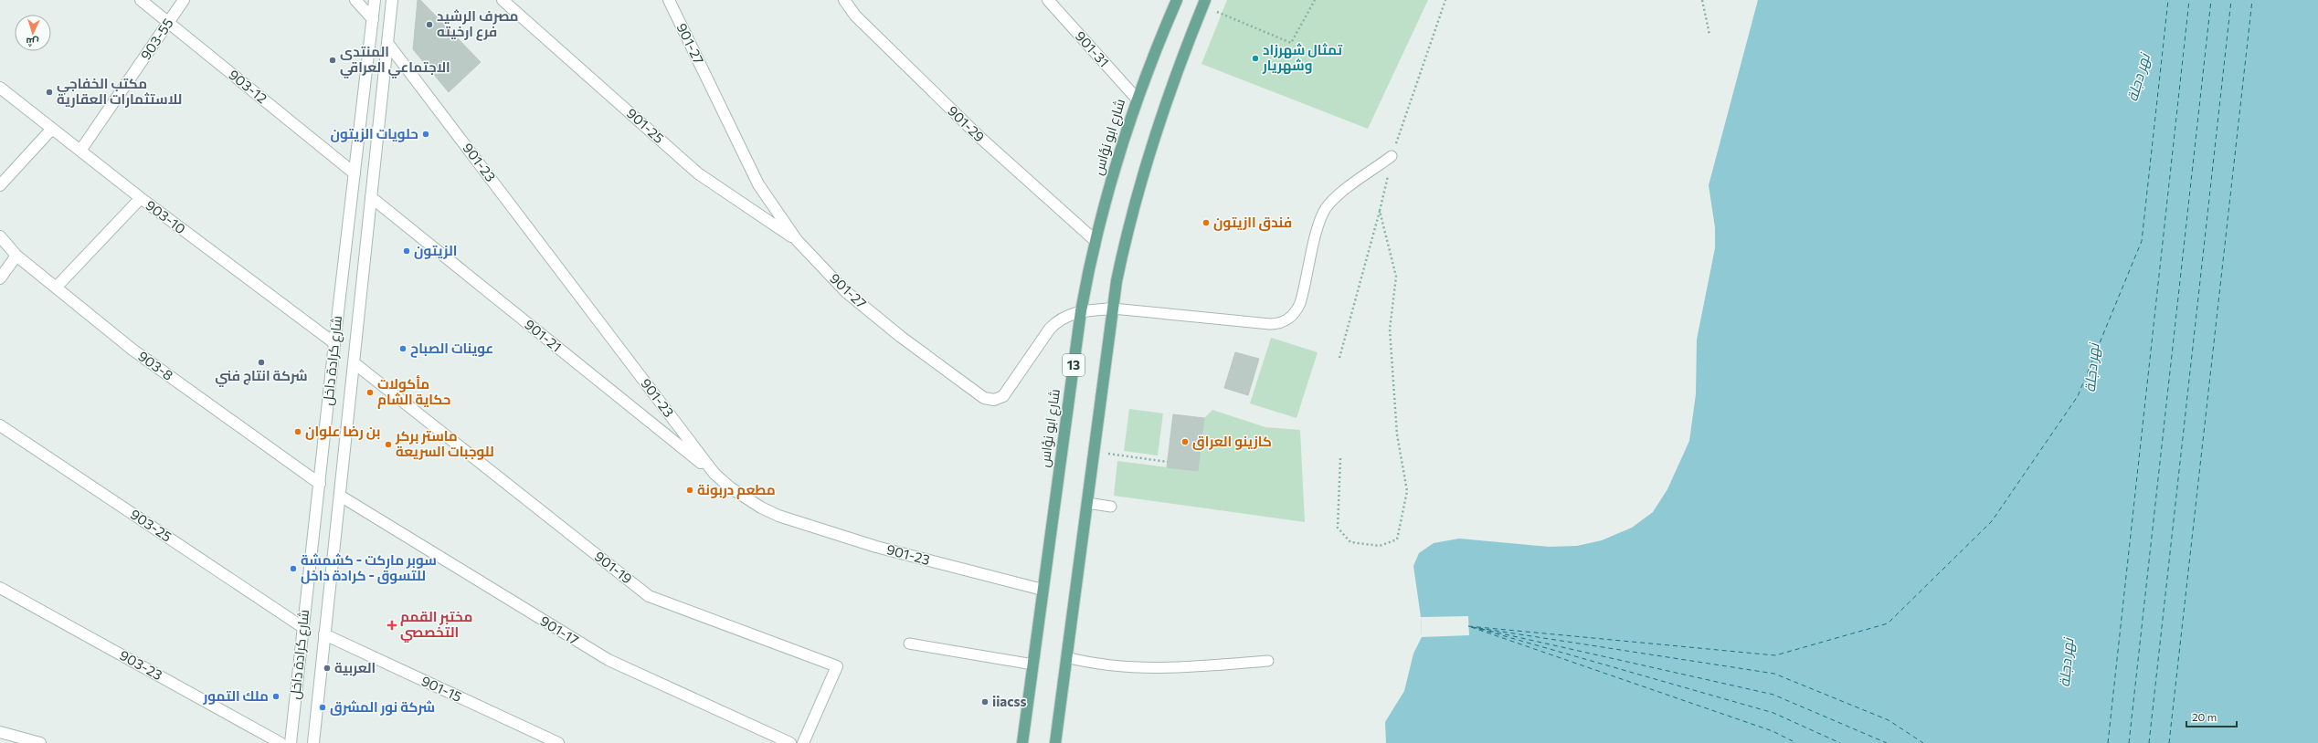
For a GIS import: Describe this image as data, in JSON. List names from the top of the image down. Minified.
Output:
{"streets":{"main road":["شارع ابو نؤاس","13"],"street":["903-55","901-27","901-31","903-12","901-29","901-25","901-23","903-10","901-21","شارع كرادة داخل","903-8","903-25","901-19","901-17","903-23","901-15"]},"crossings":[["903-55","903-12"],["903-55","903-10"],["901-27","901-25"],["901-27","شارع ابو نؤاس"],["901-27","13"],["901-31","شارع ابو نؤاس"],["903-12","شارع كرادة داخل"],["901-29","شارع ابو نؤاس"],["شارع ابو نؤاس","901-23"],["901-23","901-21"],["901-23","شارع كرادة داخل"],["903-10","شارع كرادة داخل"],["901-21","شارع كرادة داخل"],["شارع كرادة داخل","903-8"],["شارع كرادة داخل","903-25"],["شارع كرادة داخل","901-19"],["شارع كرادة داخل","901-17"],["شارع كرادة داخل","901-15"]],"water":["نهر دجلة"],"places":{"other":["مصرف الرشيد فرع ارخيته","تمثال شهرزاد وشهريار","المنتدى الاجتماعي العراقي","مكتب الخفاجي للاستثمارات العقارية","حلويات الزيتون","فندق اازيتون","الزيتون","عوينات الصباح","شركة انتاج فني","مأكولات حكاية الشام","بن رضا علوان","كازينو العراق","ماستر بركر للوجبات السريعة","مطعم دربونة","سوبر ماركت - كشمشة للتسوق - كرادة داخل","العربية","ملك التمور","iiacss","شركة نور المشرق"],"health":["مختبر القمم التخصصي"]},"scale_bar":"20 m","north":"bottom"}
